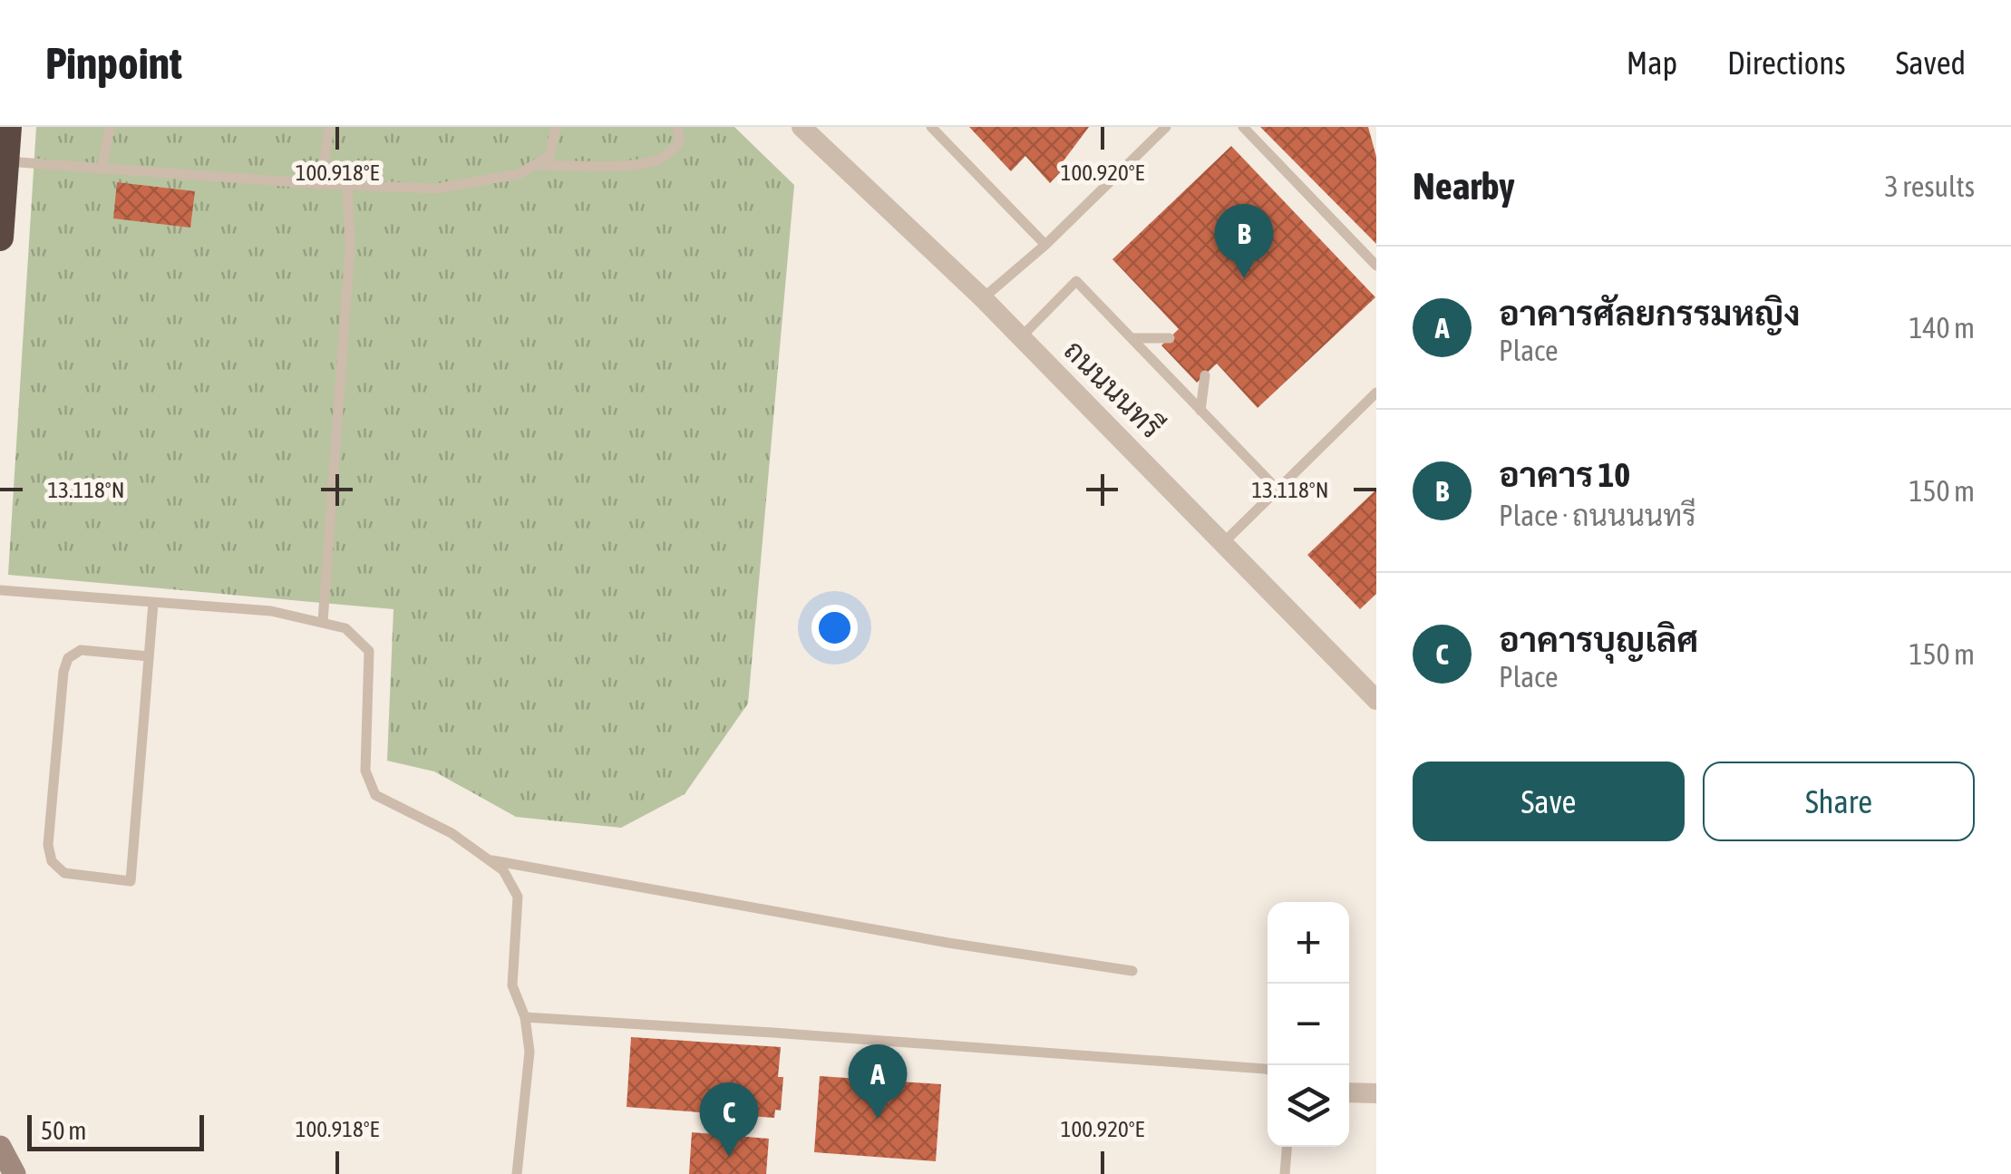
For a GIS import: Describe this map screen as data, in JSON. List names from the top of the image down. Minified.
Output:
{"streets":{"street":["ถนนนนทรี"]},"scale_bar":"50 m","page":{"header":"Pinpoint","nav":["Map","Directions","Saved"],"heading":["Nearby","3 results"],"pins":["B","A","C"],"list":[{"mark":"A","name":"อาคารศัลยกรรมหญิง","note":"Place","value":"140 m"},{"mark":"B","name":"อาคาร 10","note":"Place · ถนนนนทรี","value":"150 m"},{"mark":"C","name":"อาคารบุญเลิศ","note":"Place","value":"150 m"}],"buttons":["Save","Share"],"map_buttons":["+","−"],"scale":"50 m"},"coordinates":["100.918°E","100.920°E","13.118°N"]}
